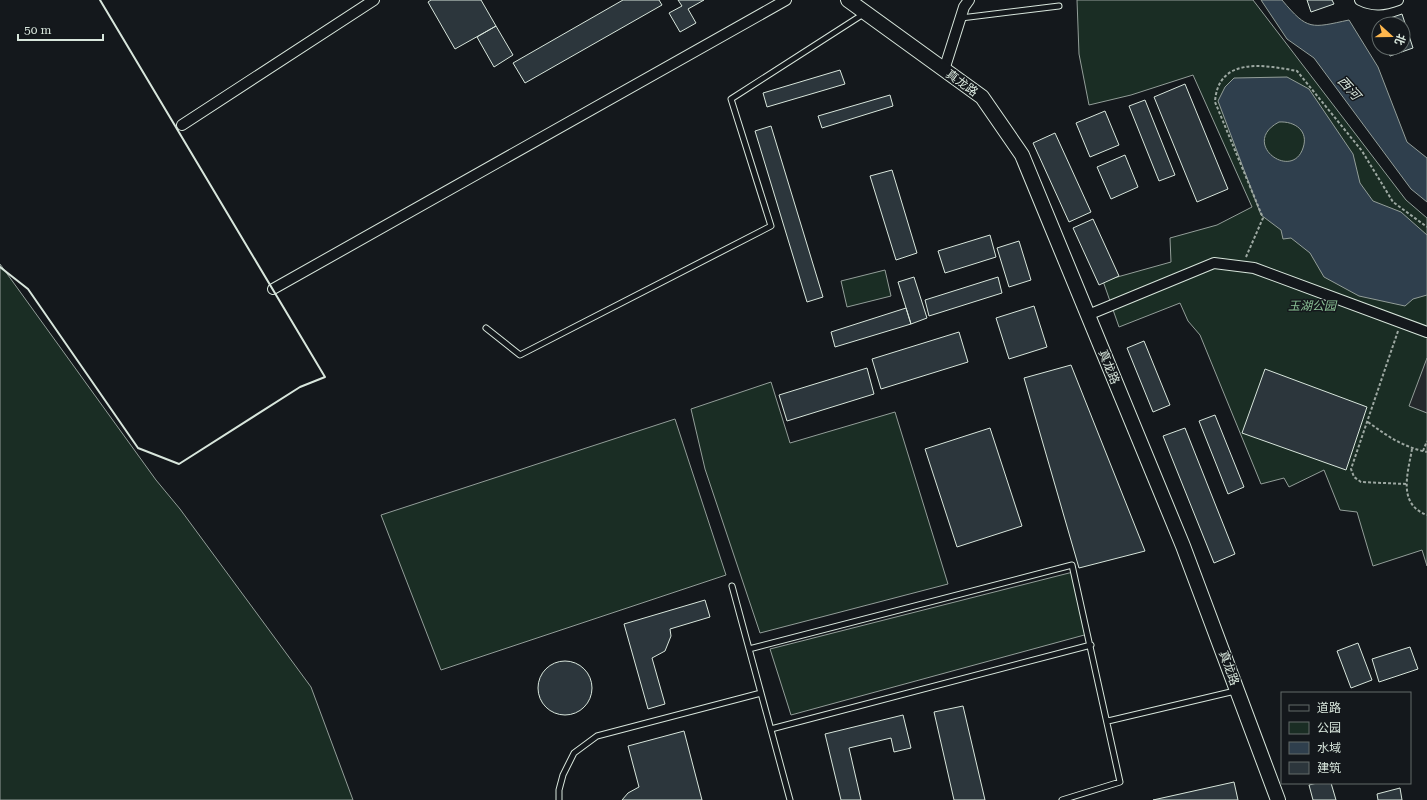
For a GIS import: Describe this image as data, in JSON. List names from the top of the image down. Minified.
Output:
{"streets":{"main road":["真龙路"]},"water":["西河"],"parks":["玉湖公园"],"legend":["道路","公园","水域","建筑"],"scale_bar":"50 m","north":"right"}
